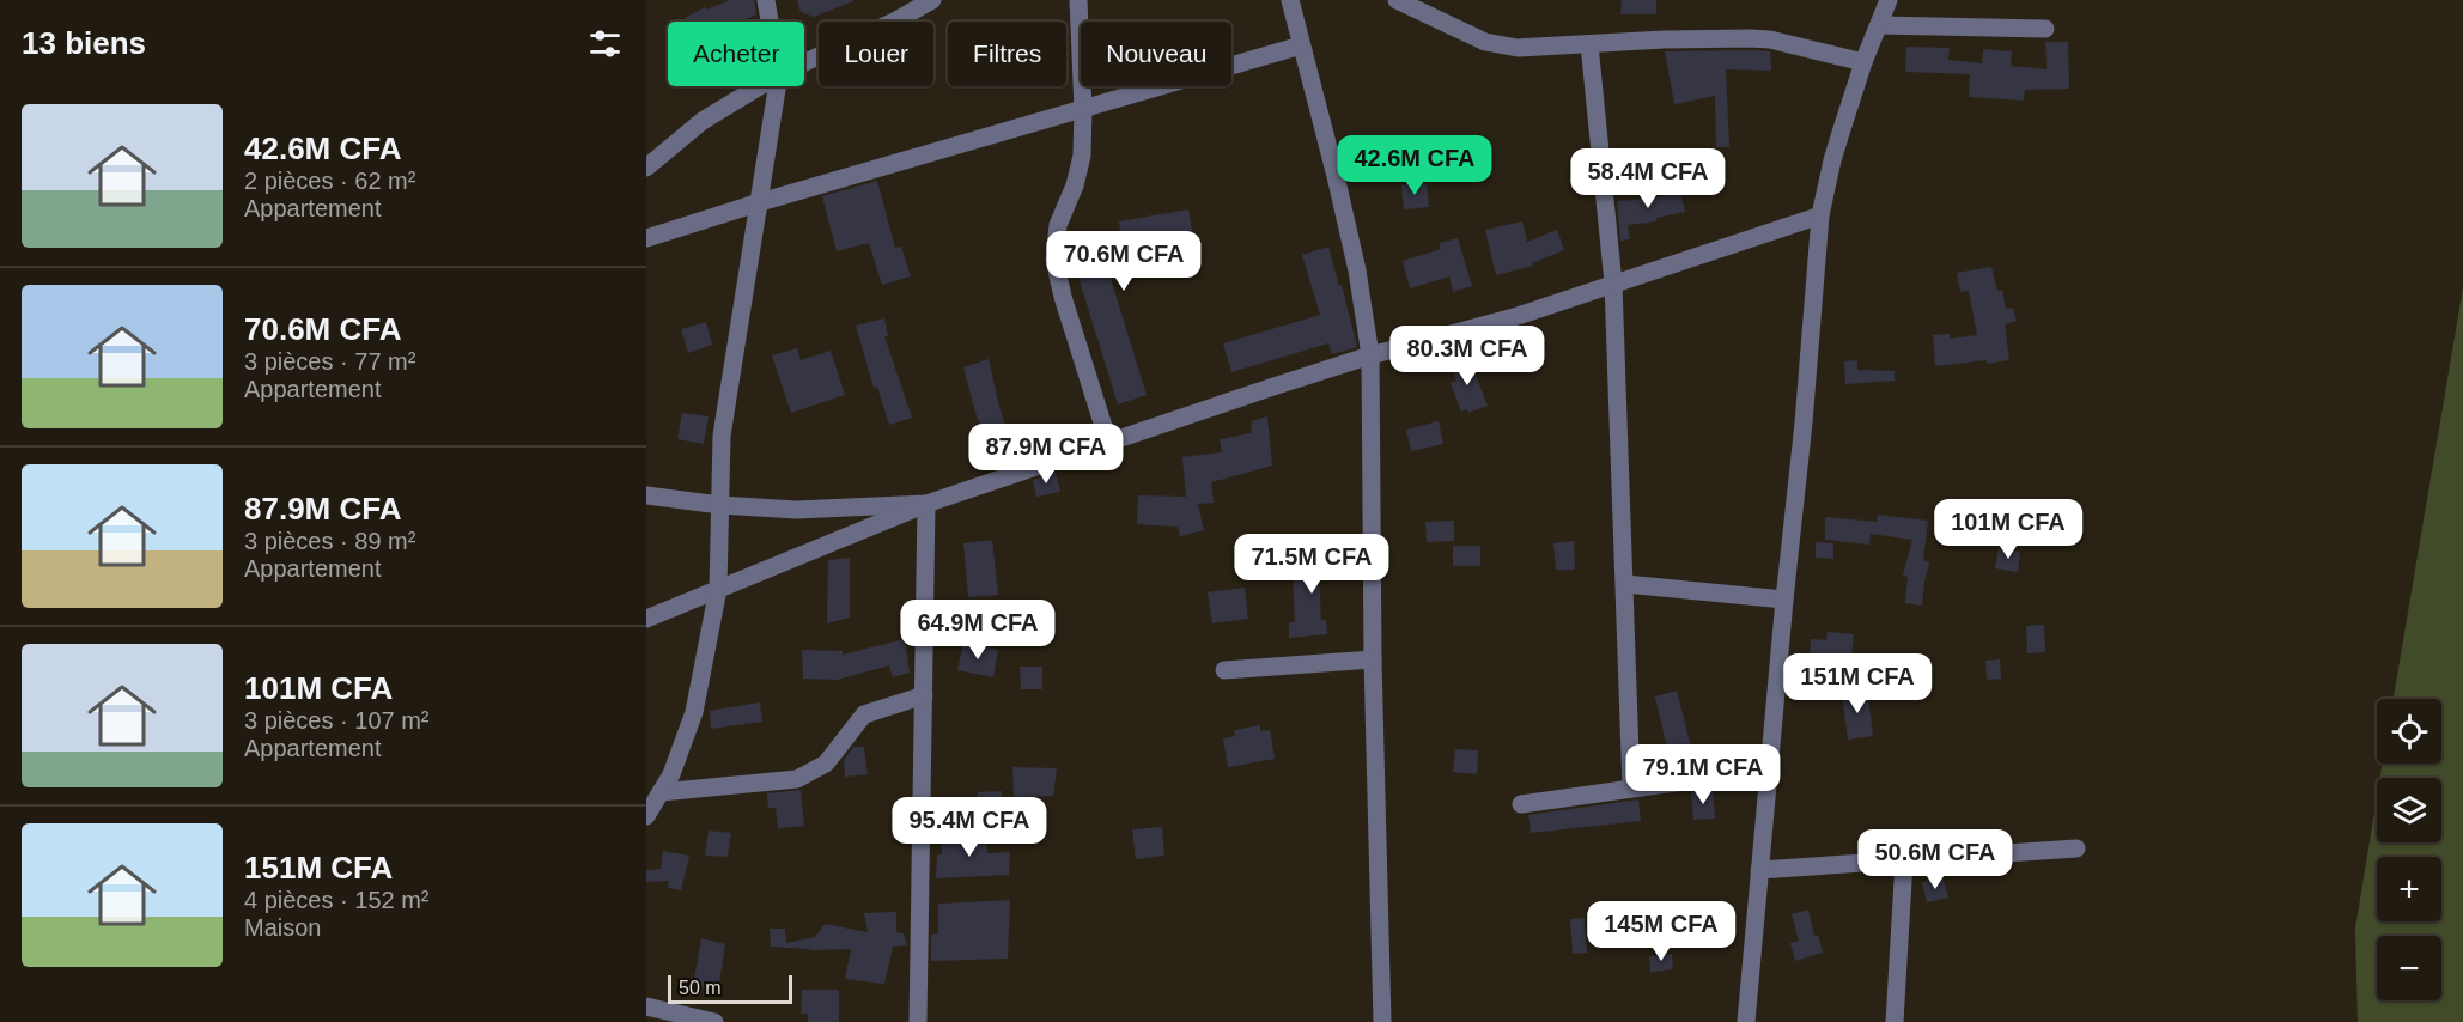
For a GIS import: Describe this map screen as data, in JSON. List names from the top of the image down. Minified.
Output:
{"scale_bar":"50 m","page":{"heading":"13 biens","chip":["Acheter","Louer","Filtres","Nouveau"],"list":[{"name":"42.6M CFA","note":"2 pièces · 62 m² · Appartement"},{"name":"70.6M CFA","note":"3 pièces · 77 m² · Appartement"},{"name":"87.9M CFA","note":"3 pièces · 89 m² · Appartement"},{"name":"101M CFA","note":"3 pièces · 107 m² · Appartement"},{"name":"151M CFA","note":"4 pièces · 152 m² · Maison"}],"price":["42.6M CFA","58.4M CFA","70.6M CFA","80.3M CFA","87.9M CFA","101M CFA","71.5M CFA","64.9M CFA","151M CFA","79.1M CFA","95.4M CFA","50.6M CFA","145M CFA"],"map_buttons":["+","−"],"scale":"50 m"}}
